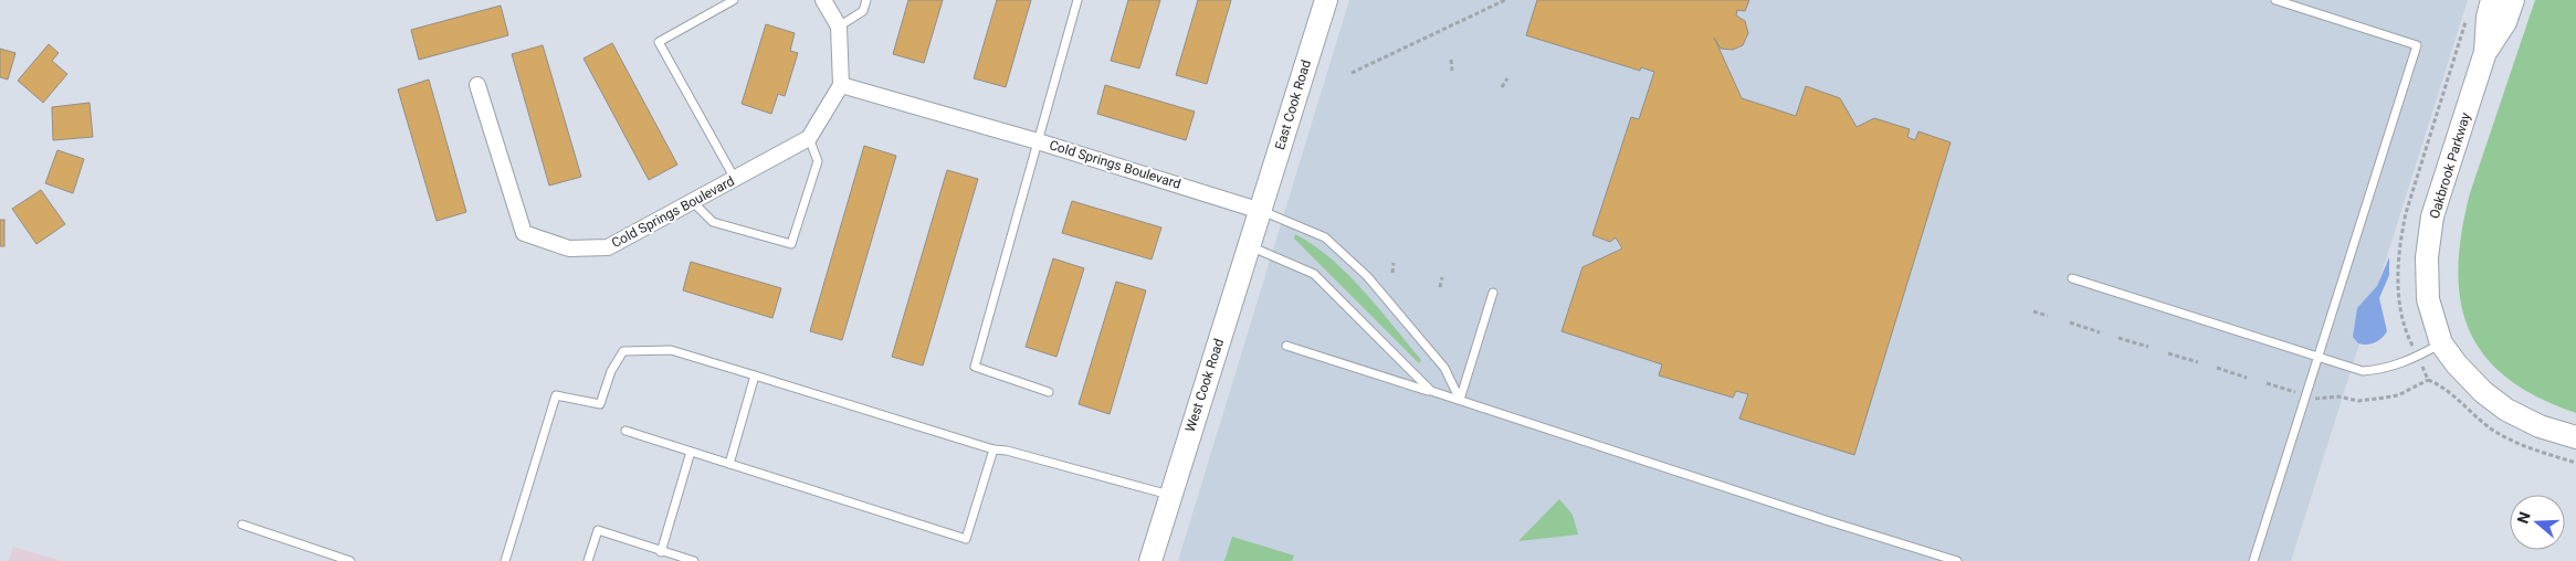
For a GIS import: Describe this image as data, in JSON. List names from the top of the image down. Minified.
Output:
{"streets":{"main road":["East Cook Road","Oakbrook Parkway","West Cook Road"],"street":["Cold Springs Boulevard"]},"crossings":[["East Cook Road","Cold Springs Boulevard"],["East Cook Road","West Cook Road"],["Cold Springs Boulevard","West Cook Road"]],"north":"left"}
